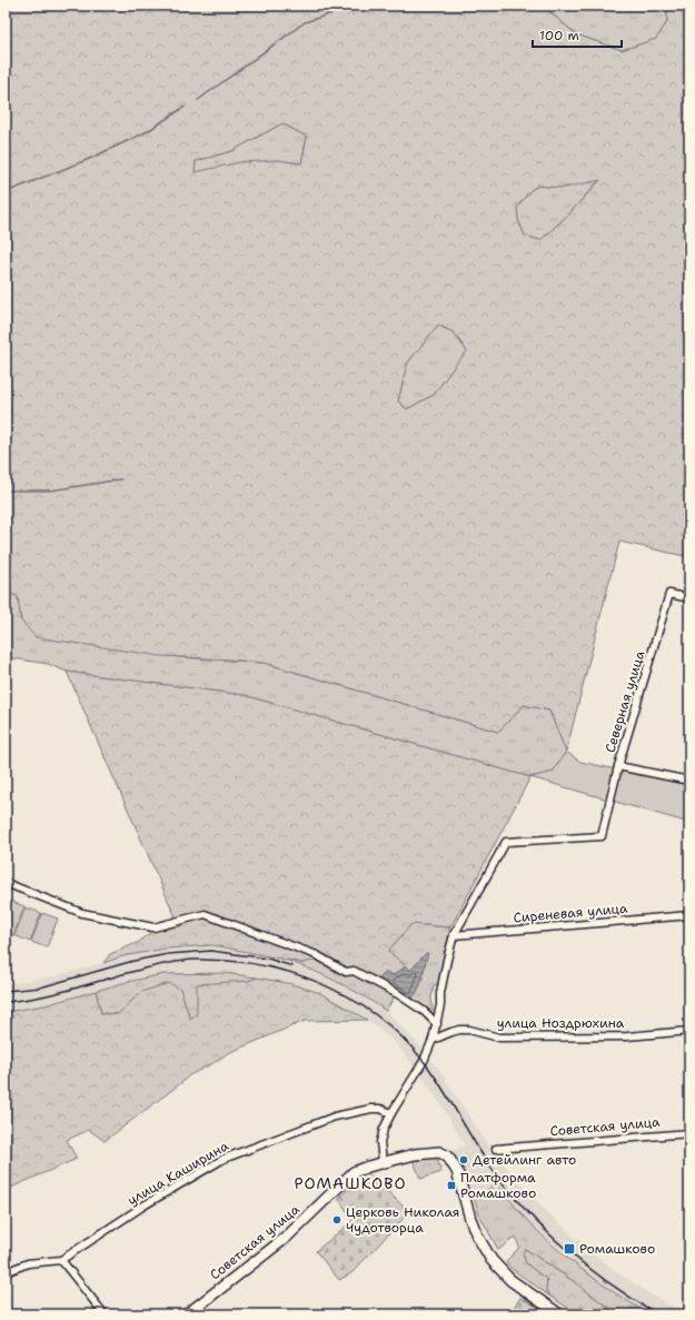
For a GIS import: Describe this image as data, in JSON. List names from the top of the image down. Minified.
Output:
{"streets":{"street":["Северная улица","Сиреневая улица","улица Ноздрюхина","Советская улица","улица Каширина"]},"districts":["РОМАШКОВО"],"places":{"other":["Детейлинг авто","Церковь Николая Чудотворца"],"transit":["Платформа Ромашково","Ромашково"]},"scale_bar":"100 m"}
